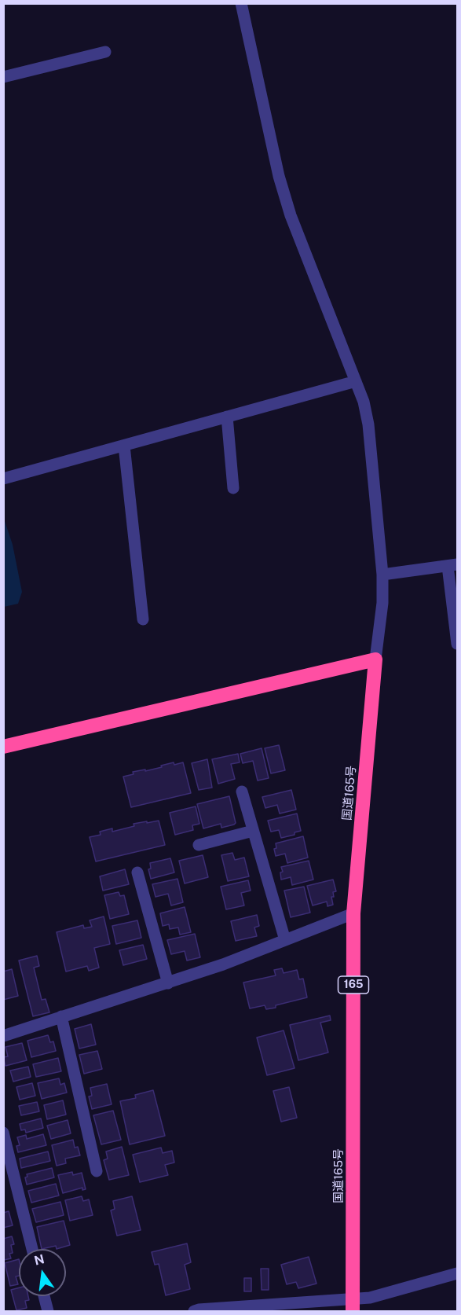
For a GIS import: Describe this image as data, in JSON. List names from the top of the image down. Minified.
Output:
{"streets":{"highway":["国道165号","165"]},"north":"top"}
